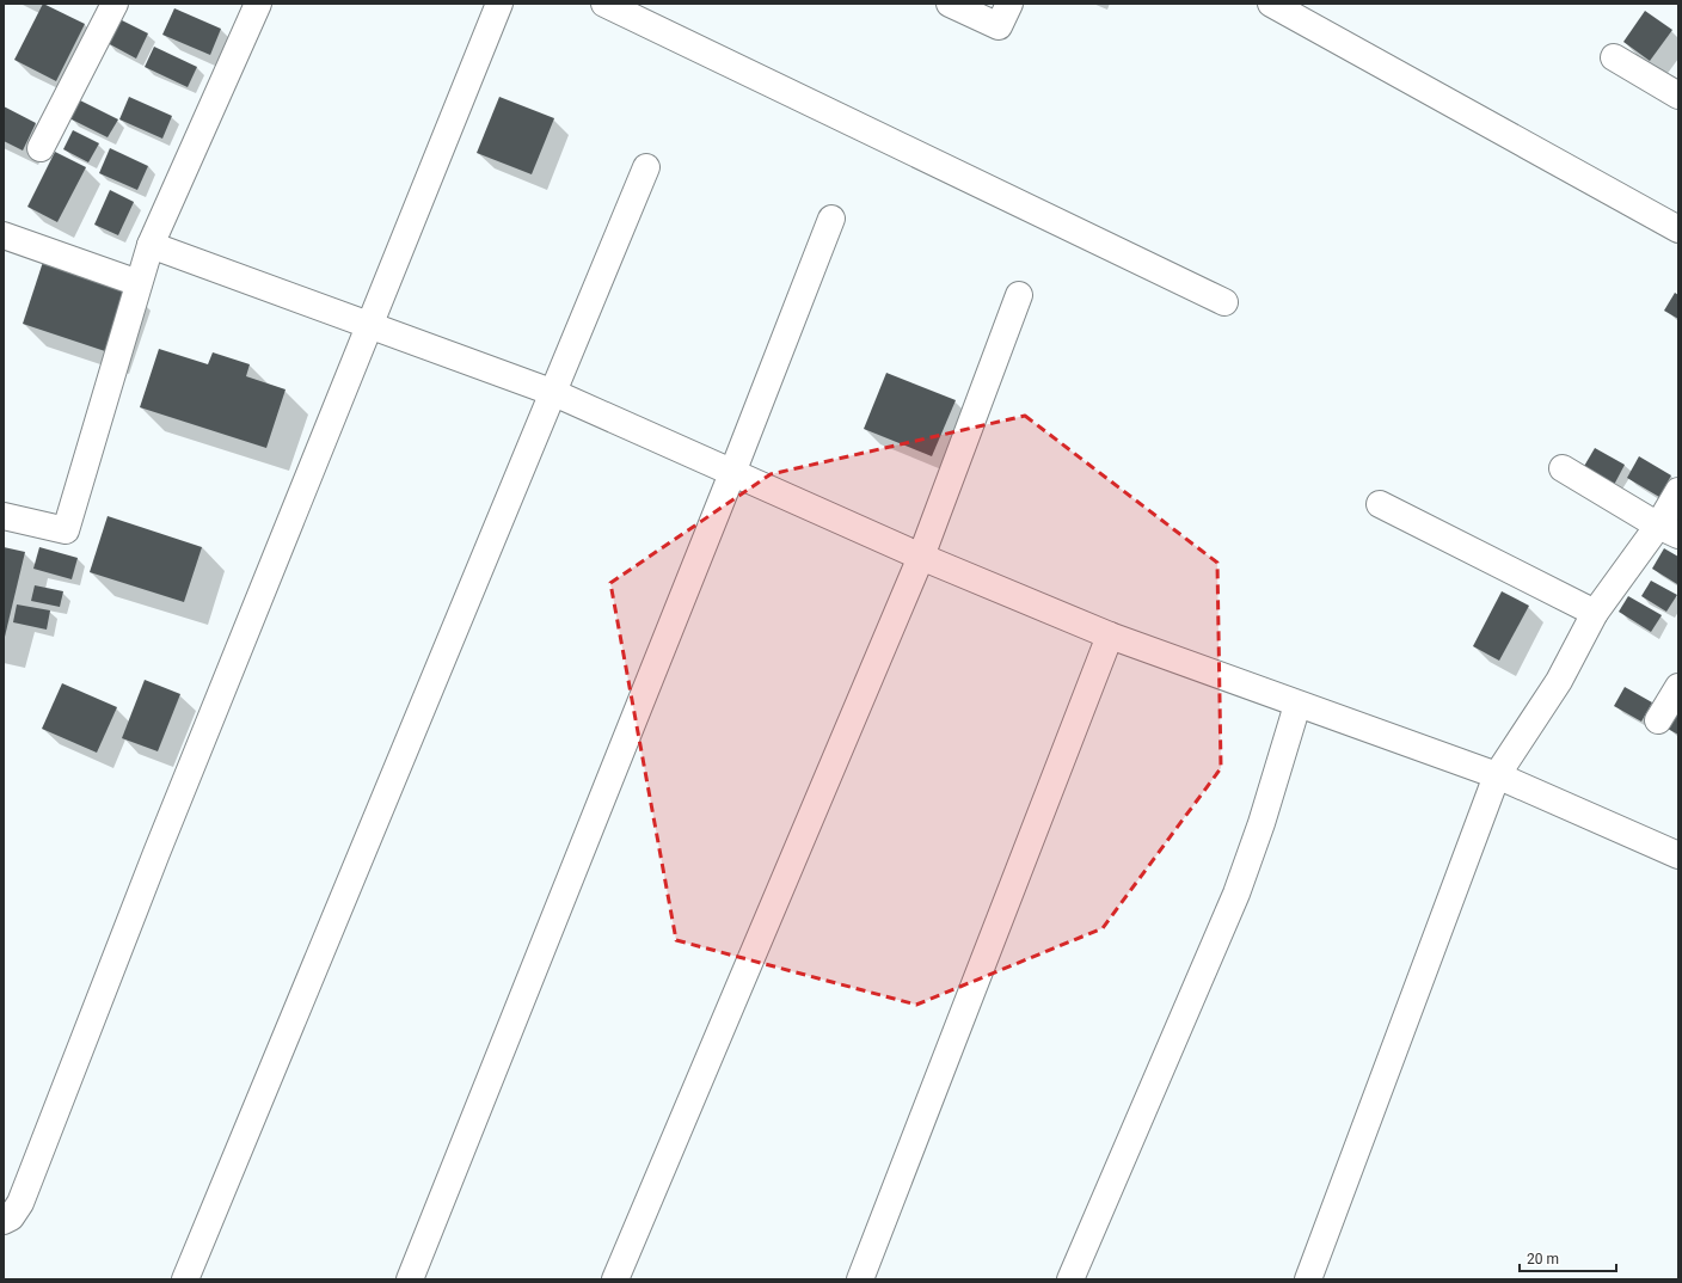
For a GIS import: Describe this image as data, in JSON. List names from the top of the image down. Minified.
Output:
{"scale_bar":"20 m"}
